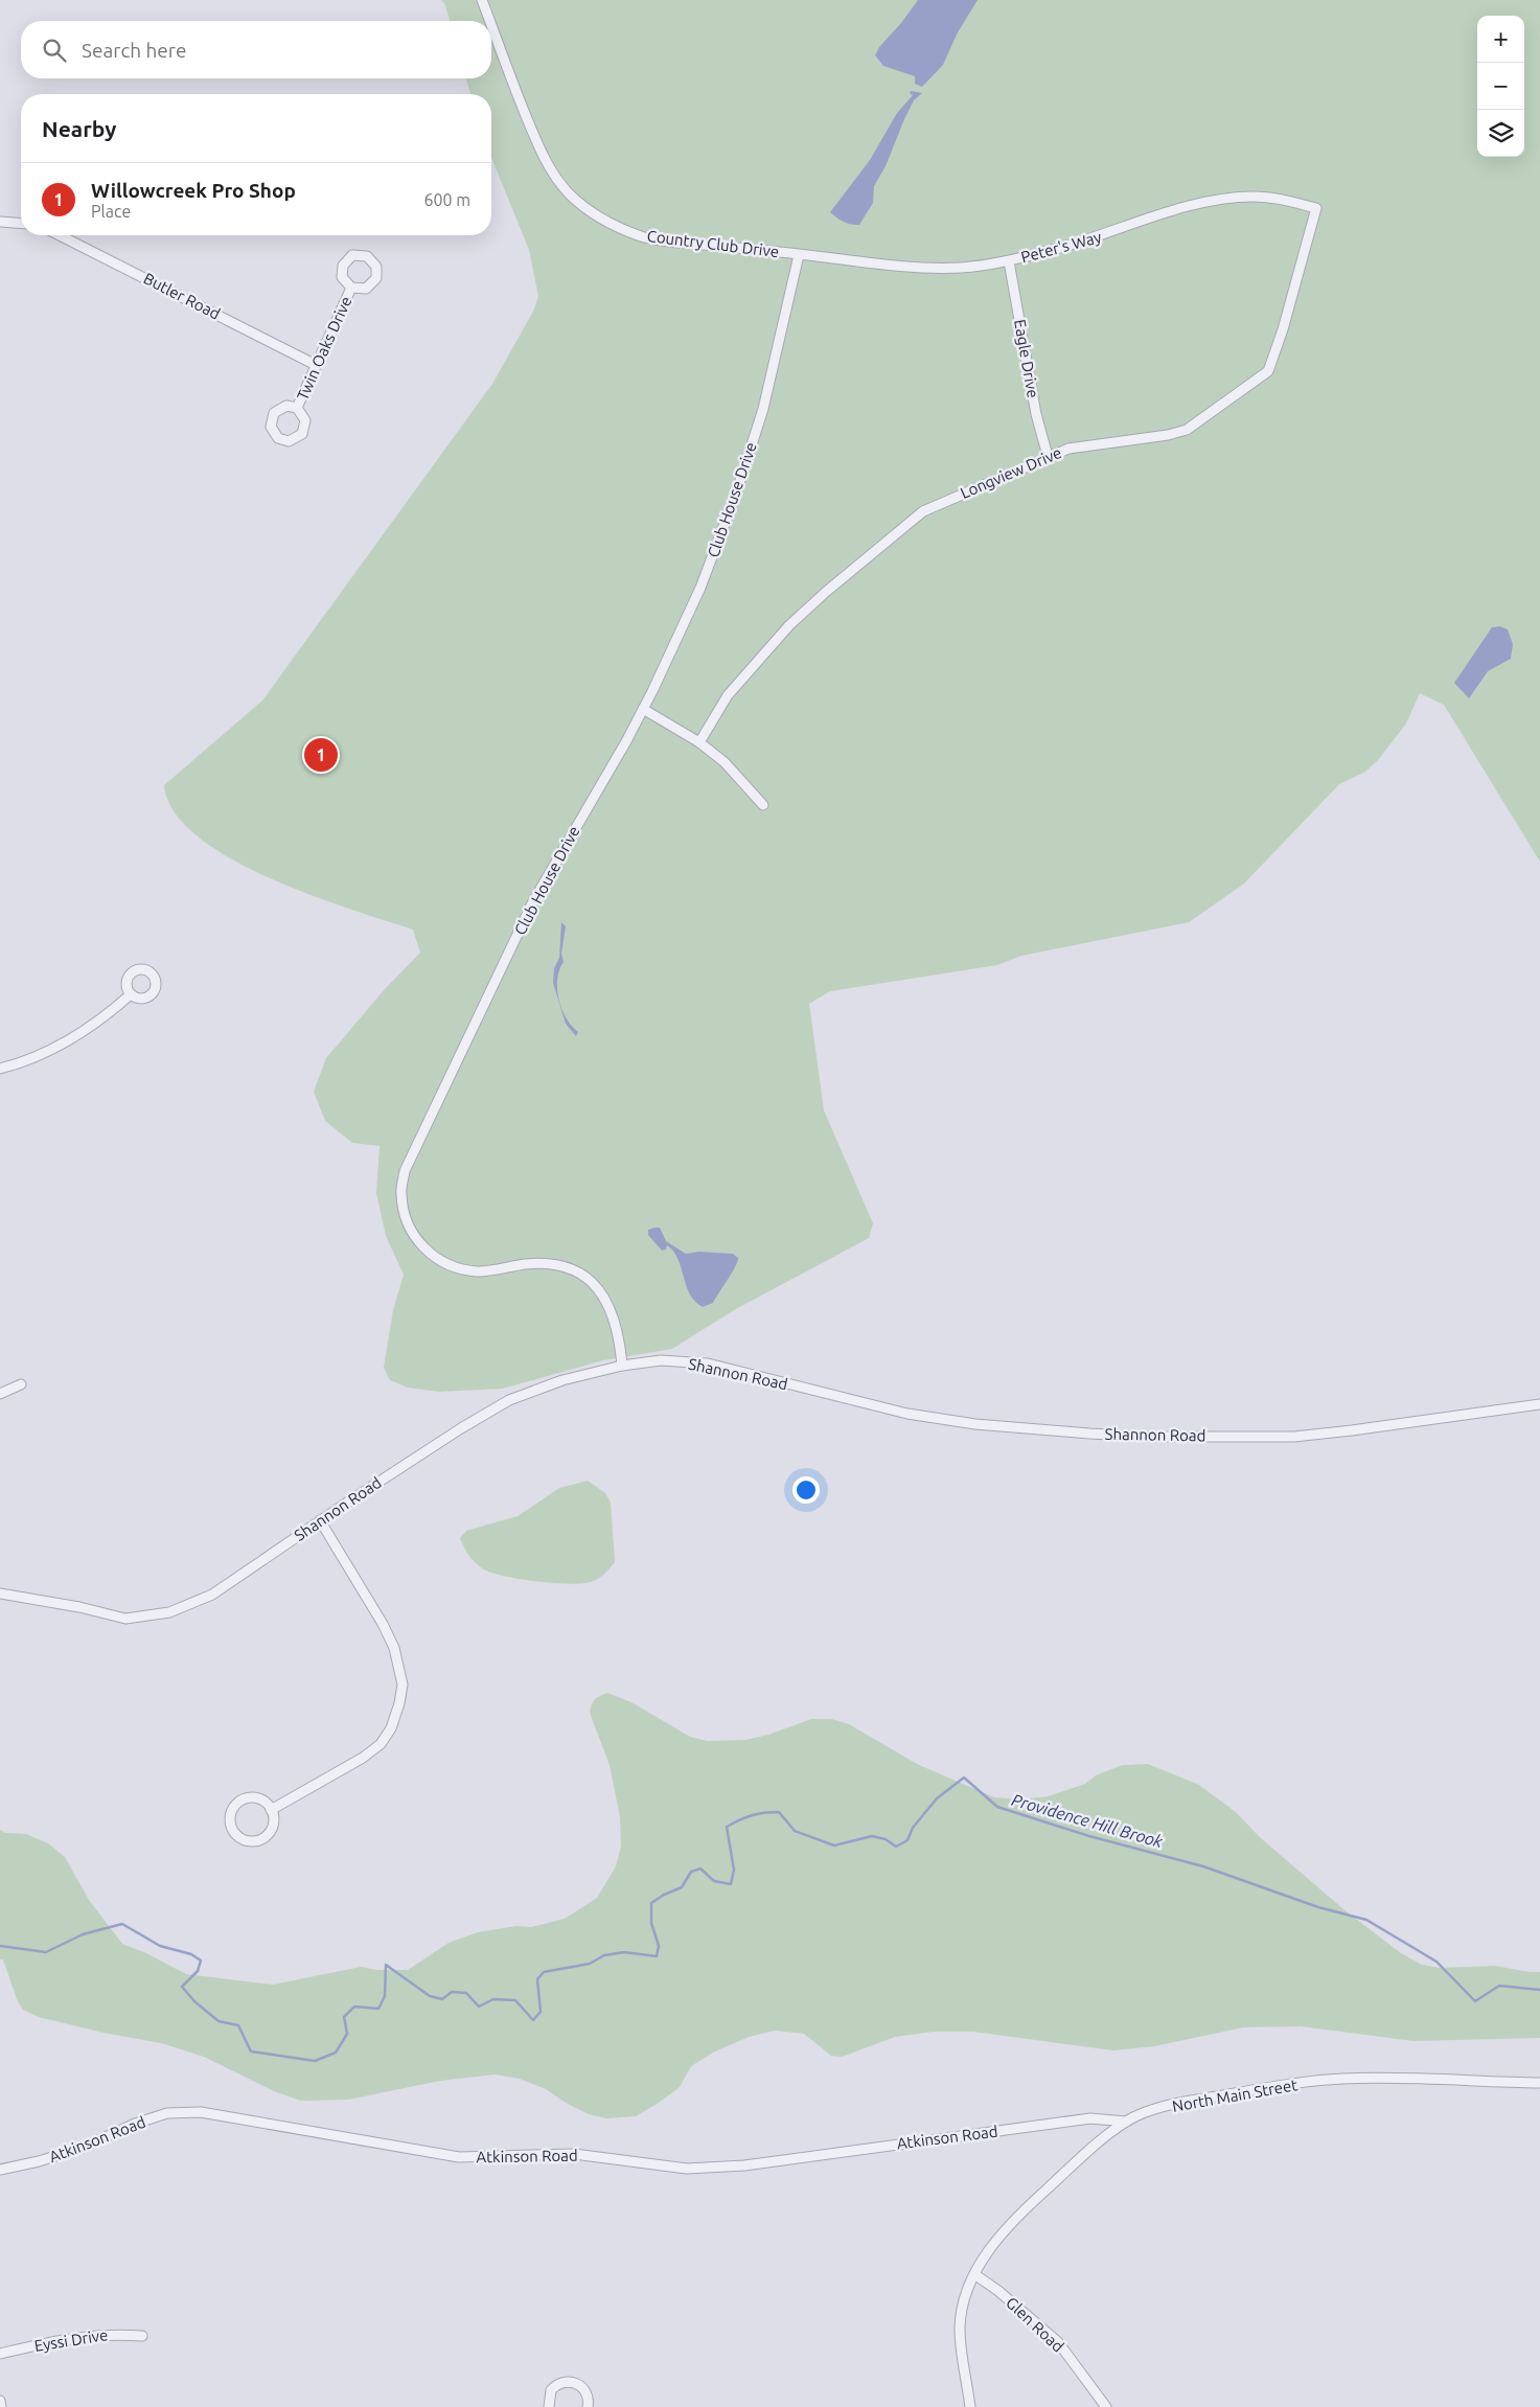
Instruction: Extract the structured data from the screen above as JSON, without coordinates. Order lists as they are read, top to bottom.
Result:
{
  "streets": {
    "street": [
      "Country Club Drive",
      "Peter's Way",
      "Butler Road",
      "Twin Oaks Drive",
      "Eagle Drive",
      "Longview Drive",
      "Club House Drive",
      "Shannon Road",
      "North Main Street",
      "Atkinson Road",
      "Glen Road",
      "Eyssi Drive"
    ]
  },
  "crossings": [
    ["Country Club Drive", "Peter's Way"],
    ["Country Club Drive", "Club House Drive"],
    ["Peter's Way", "Eagle Drive"],
    ["Peter's Way", "Longview Drive"],
    ["Peter's Way", "Club House Drive"],
    ["Butler Road", "Twin Oaks Drive"],
    ["Eagle Drive", "Longview Drive"],
    ["Club House Drive", "Shannon Road"],
    ["North Main Street", "Atkinson Road"],
    ["North Main Street", "Glen Road"]
  ],
  "water": ["Providence Hill Brook"],
  "page": {
    "map_buttons": ["+", "−"],
    "search": "Search here",
    "heading": "Nearby",
    "list": [
      {
        "mark": "1",
        "name": "Willowcreek Pro Shop",
        "note": "Place",
        "value": "600 m"
      }
    ],
    "pins": "1"
  }
}
